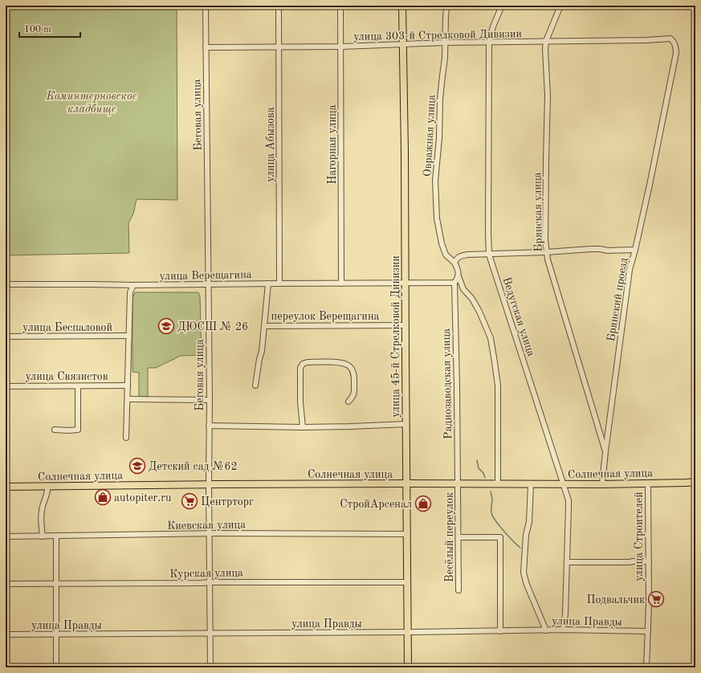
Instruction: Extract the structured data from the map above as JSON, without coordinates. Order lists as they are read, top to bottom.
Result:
{
  "streets": {
    "main road": ["улица 45-й Стрелковой Дивизии", "Солнечная улица"],
    "street": [
      "улица 303-й Стрелковой Дивизии",
      "Беговая улица",
      "Овражная улица",
      "улица Абызова",
      "Нагорная улица",
      "Брянская улица",
      "улица Верещагина",
      "Брянский проезд",
      "переулок Верещагина",
      "Ведугская улица",
      "улица Беспаловой",
      "улица Связистов",
      "Радиозаводская улица",
      "Киевская улица",
      "улица Строителей",
      "Весёлый переулок",
      "Курская улица",
      "улица Правды"
    ]
  },
  "crossings": [
    ["улица 303-й Стрелковой Дивизии", "Беговая улица"],
    ["улица 303-й Стрелковой Дивизии", "Овражная улица"],
    ["улица 303-й Стрелковой Дивизии", "улица Абызова"],
    ["улица 303-й Стрелковой Дивизии", "Нагорная улица"],
    ["улица 303-й Стрелковой Дивизии", "Брянская улица"],
    ["улица 303-й Стрелковой Дивизии", "Брянский проезд"],
    ["улица 303-й Стрелковой Дивизии", "Ведугская улица"],
    ["улица 303-й Стрелковой Дивизии", "улица 45-й Стрелковой Дивизии"],
    ["Беговая улица", "улица Верещагина"],
    ["Беговая улица", "Солнечная улица"],
    ["Беговая улица", "Киевская улица"],
    ["Беговая улица", "Курская улица"],
    ["Беговая улица", "улица Правды"],
    ["улица Абызова", "улица Верещагина"],
    ["Нагорная улица", "улица Верещагина"],
    ["Брянская улица", "Брянский проезд"],
    ["улица Верещагина", "улица 45-й Стрелковой Дивизии"],
    ["улица Верещагина", "Радиозаводская улица"],
    ["Брянский проезд", "Солнечная улица"],
    ["переулок Верещагина", "улица 45-й Стрелковой Дивизии"],
    ["Ведугская улица", "Солнечная улица"],
    ["Ведугская улица", "улица Правды"],
    ["улица 45-й Стрелковой Дивизии", "Солнечная улица"],
    ["улица 45-й Стрелковой Дивизии", "Киевская улица"],
    ["улица 45-й Стрелковой Дивизии", "Курская улица"],
    ["улица 45-й Стрелковой Дивизии", "улица Правды"],
    ["Радиозаводская улица", "Солнечная улица"],
    ["Радиозаводская улица", "Весёлый переулок"],
    ["Солнечная улица", "улица Строителей"],
    ["Солнечная улица", "Весёлый переулок"],
    ["улица Строителей", "улица Правды"]
  ],
  "parks": ["Коминтерновское кладбище"],
  "places": {
    "school or university": ["ДЮСШ № 26", "Детский сад №62"],
    "shop": ["autopiter.ru", "СтройАрсенал"],
    "supermarket": ["Центрторг", "Подвальчик"]
  },
  "scale_bar": "100 m"
}
